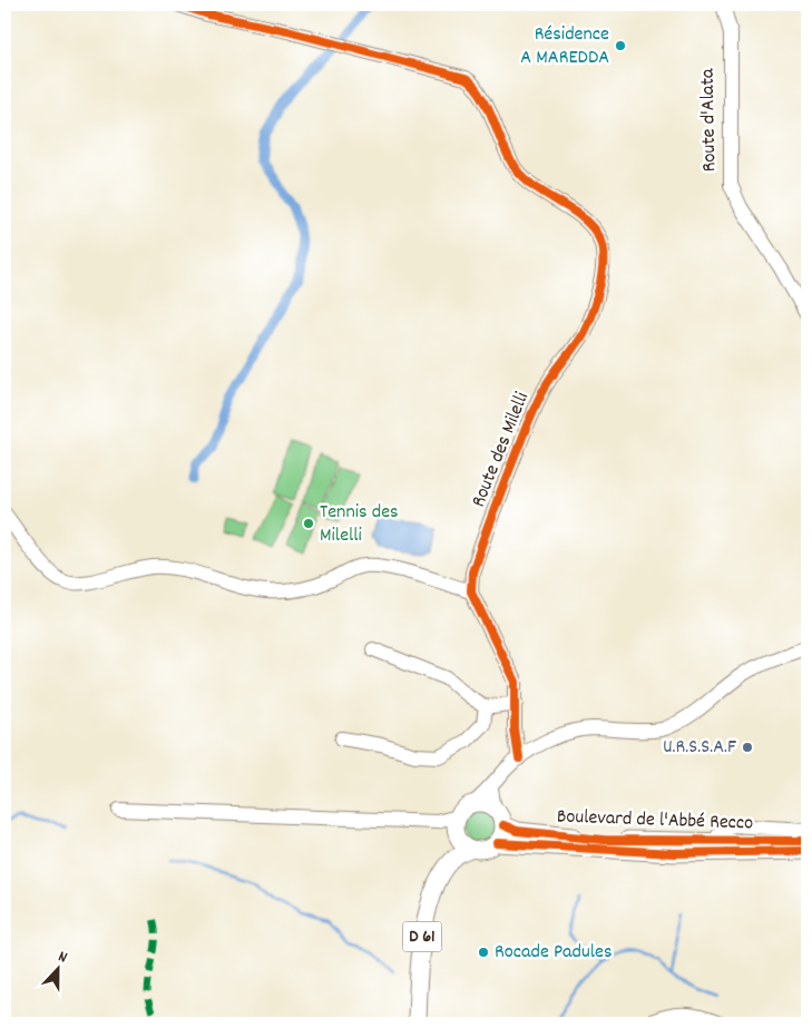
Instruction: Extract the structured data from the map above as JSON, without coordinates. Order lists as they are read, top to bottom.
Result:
{
  "streets": {
    "main road": ["Boulevard de l'Abbé Recco", "D 61"],
    "street": ["Route d'Alata", "Route des Milelli"]
  },
  "crossings": [
    ["Boulevard de l'Abbé Recco", "D 61"]
  ],
  "places": [
    "Résidence A MAREDDA",
    "Tennis des Milelli",
    "U.R.S.S.A.F",
    "Rocade Padules"
  ],
  "north": "top"
}
